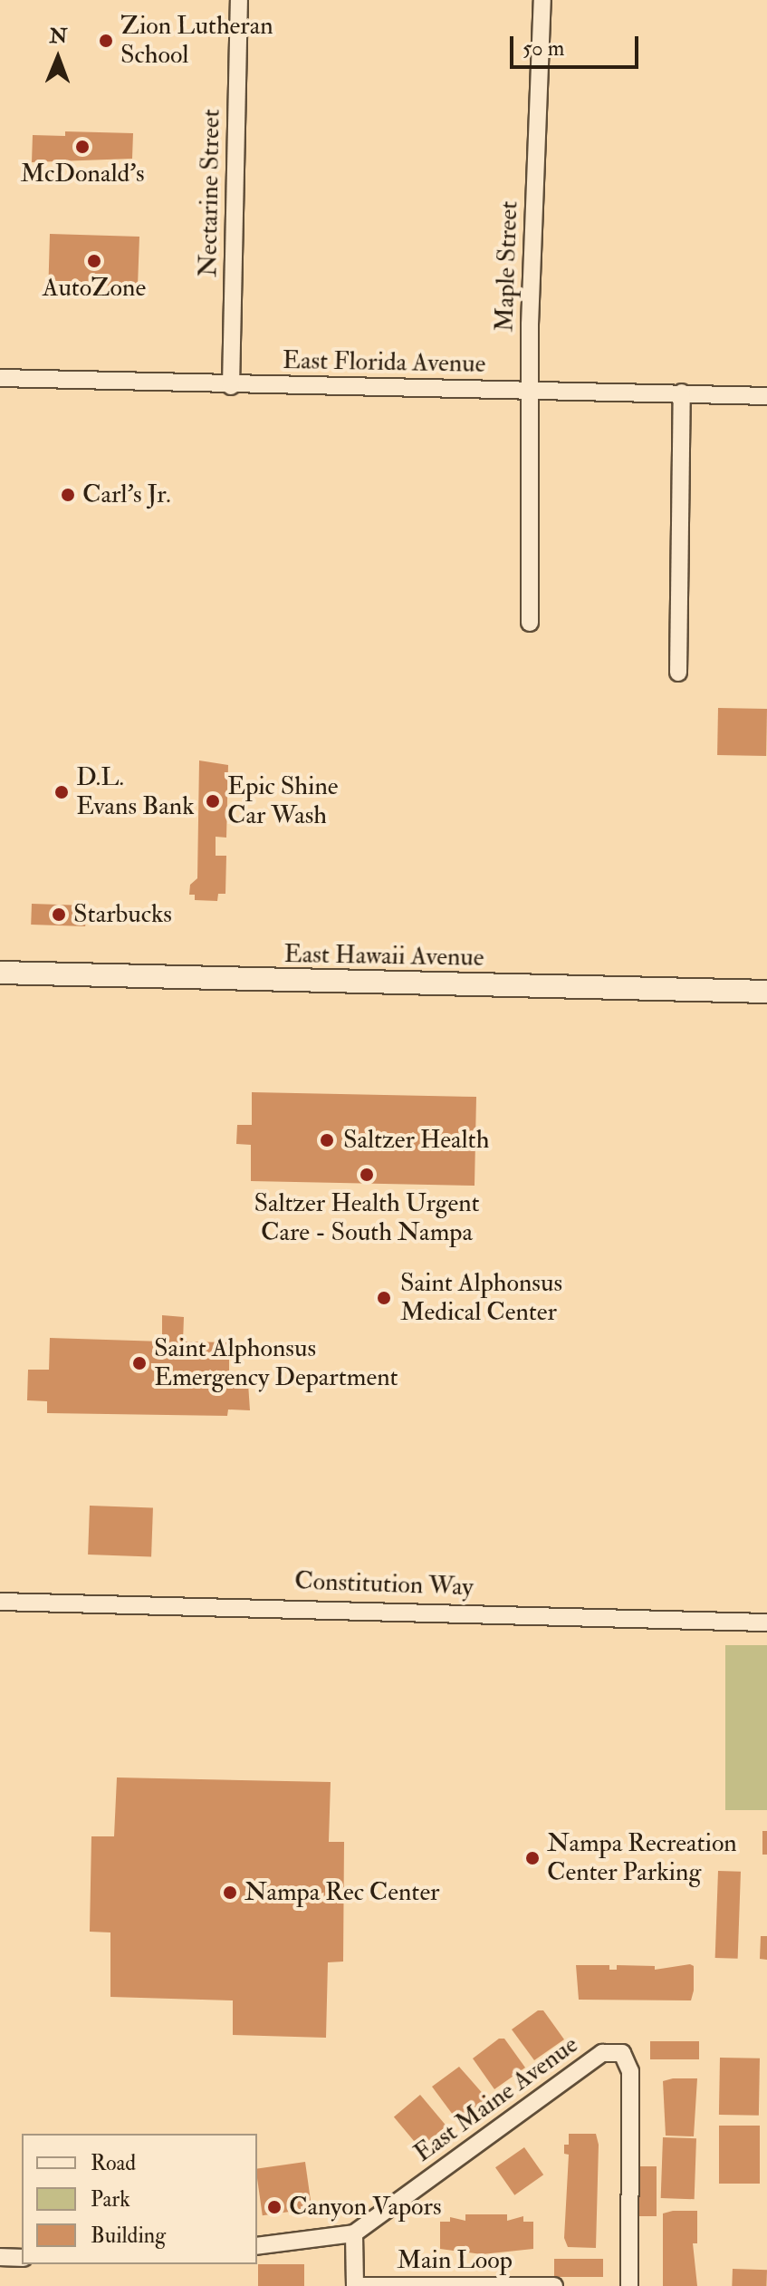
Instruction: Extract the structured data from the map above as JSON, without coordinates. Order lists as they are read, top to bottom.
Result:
{
  "streets": {
    "street": [
      "Nectarine Street",
      "Maple Street",
      "East Florida Avenue",
      "East Hawaii Avenue",
      "Constitution Way",
      "East Maine Avenue",
      "Main Loop"
    ]
  },
  "crossings": [
    ["Nectarine Street", "East Florida Avenue"],
    ["Maple Street", "East Florida Avenue"]
  ],
  "places": [
    "Zion Lutheran School",
    "McDonald's",
    "AutoZone",
    "Carl's Jr.",
    "D.L. Evans Bank",
    "Epic Shine Car Wash",
    "Starbucks",
    "Saltzer Health",
    "Saltzer Health Urgent Care - South Nampa",
    "Saint Alphonsus Medical Center",
    "Saint Alphonsus Emergency Department",
    "Nampa Recreation Center Parking",
    "Nampa Rec Center",
    "Canyon Vapors"
  ],
  "legend": ["Road", "Park", "Building"],
  "scale_bar": "50 m",
  "north": "top"
}
